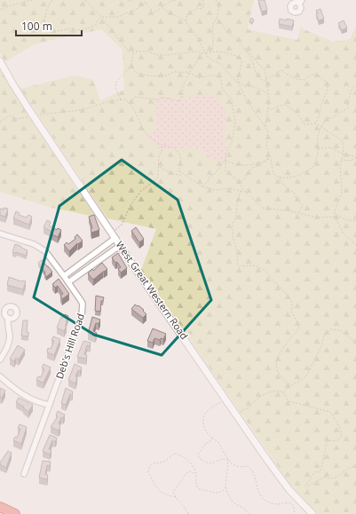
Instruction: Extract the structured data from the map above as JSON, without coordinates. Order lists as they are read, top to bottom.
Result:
{
  "streets": {
    "street": ["West Great Western Road", "Deb's Hill Road"]
  },
  "scale_bar": "100 m"
}
